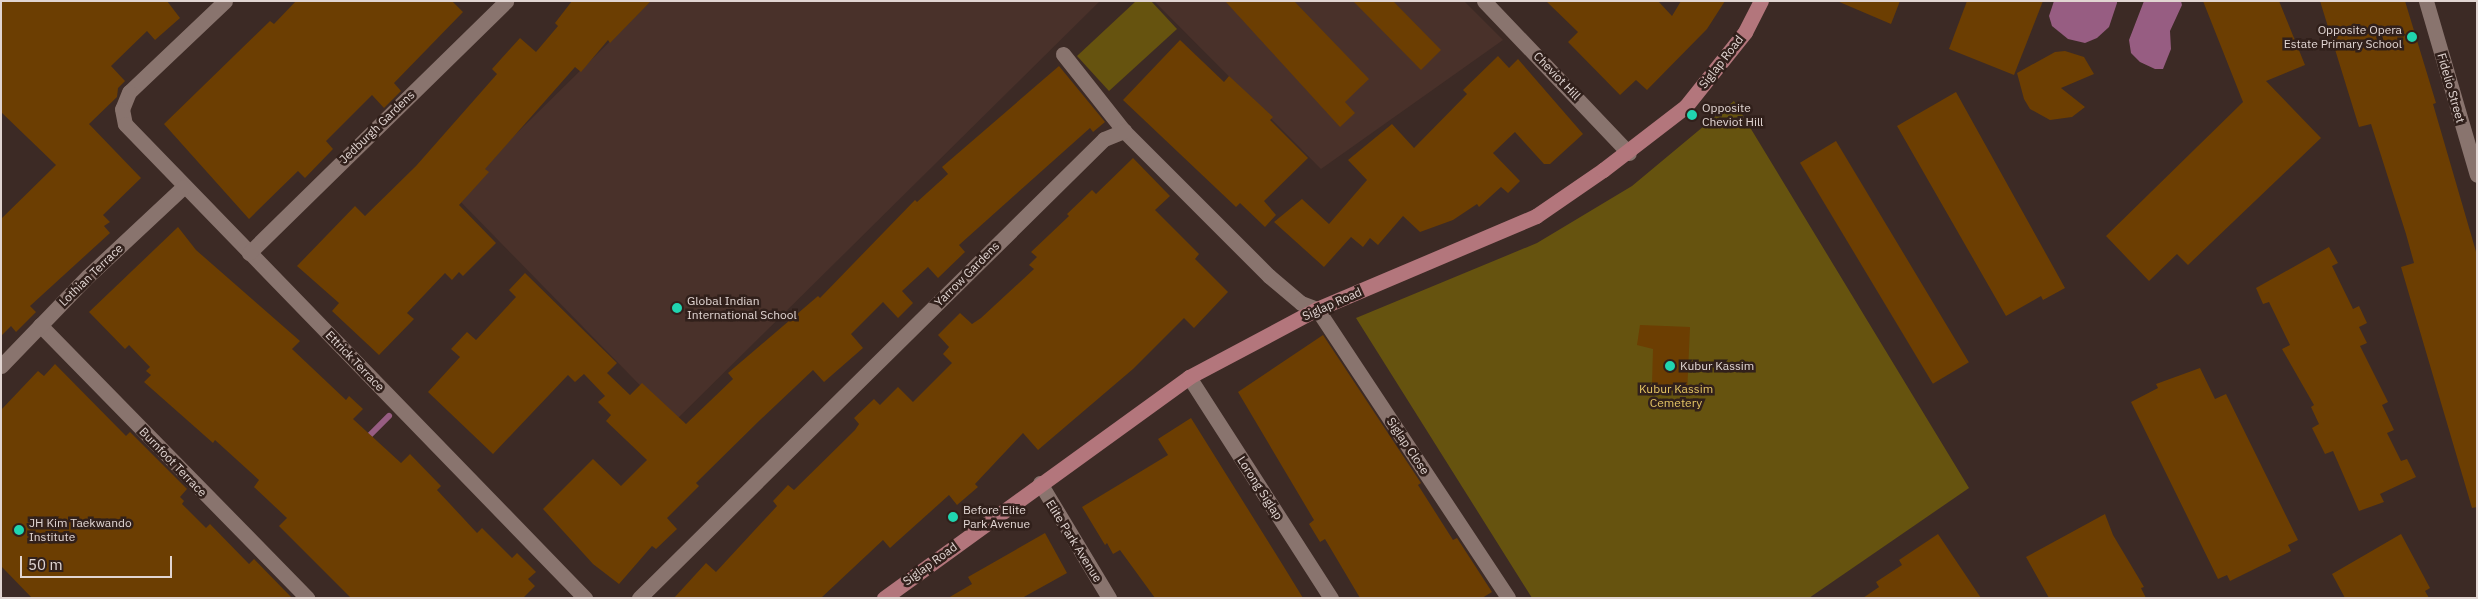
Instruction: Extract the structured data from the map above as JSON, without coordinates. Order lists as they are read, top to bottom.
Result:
{
  "streets": {
    "main road": ["Siglap Road"],
    "street": [
      "Cheviot Hill",
      "Fidelio Street",
      "Jedburgh Gardens",
      "Yarrow Gardens",
      "Lothian Terrace",
      "Ettrick Terrace",
      "Siglap Close",
      "Burnfoot Terrace",
      "Lorong Siglap",
      "Elite Park Avenue"
    ]
  },
  "crossings": [
    ["Siglap Road", "Cheviot Hill"],
    ["Siglap Road", "Siglap Close"],
    ["Siglap Road", "Lorong Siglap"],
    ["Siglap Road", "Elite Park Avenue"],
    ["Jedburgh Gardens", "Ettrick Terrace"],
    ["Yarrow Gardens", "Siglap Close"],
    ["Lothian Terrace", "Ettrick Terrace"],
    ["Lothian Terrace", "Burnfoot Terrace"]
  ],
  "parks": ["Kubur Kassim Cemetery"],
  "places": [
    "Opposite Opera Estate Primary School",
    "Opposite Cheviot Hill",
    "Global Indian International School",
    "Kubur Kassim",
    "Before Elite Park Avenue",
    "JH Kim Taekwando Institute"
  ],
  "scale_bar": "50 m"
}
